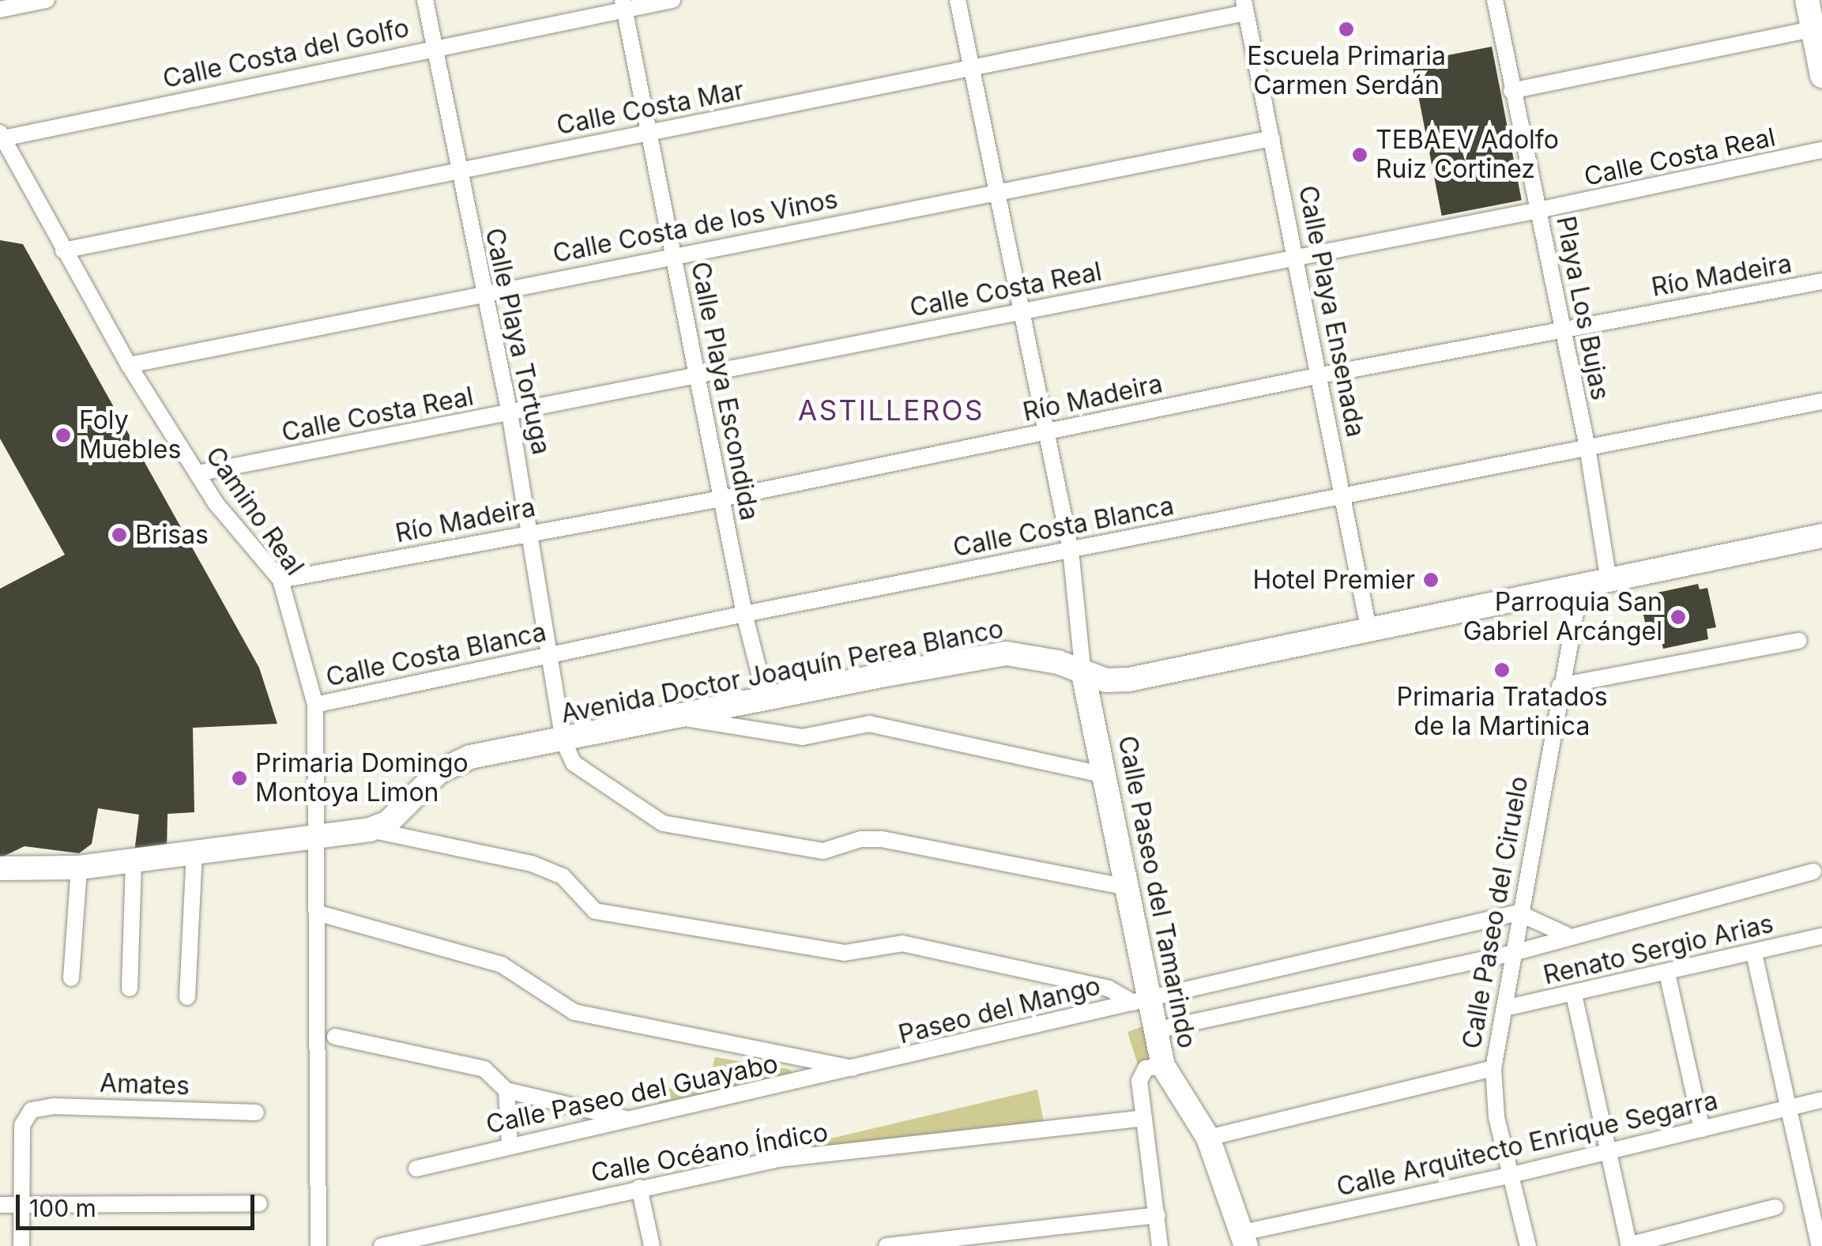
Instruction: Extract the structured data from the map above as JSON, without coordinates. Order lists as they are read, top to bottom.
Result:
{
  "streets": {
    "main road": ["Avenida Doctor Joaquín Perea Blanco", "Calle Paseo del Tamarindo"],
    "street": [
      "Calle Costa del Golfo",
      "Calle Costa Mar",
      "Calle Costa Real",
      "Calle Costa de los Vinos",
      "Río Madeira",
      "Playa Los Bujas",
      "Calle Playa Ensenada",
      "Calle Playa Tortuga",
      "Calle Playa Escondida",
      "Camino Real",
      "Calle Costa Blanca",
      "Calle Paseo del Ciruelo",
      "Renato Sergio Arias",
      "Paseo del Mango",
      "Amates",
      "Calle Paseo del Guayabo",
      "Calle Arquitecto Enrique Segarra",
      "Calle Océano Índico"
    ]
  },
  "crossings": [
    ["Calle Costa del Golfo", "Calle Playa Tortuga"],
    ["Calle Costa del Golfo", "Calle Playa Escondida"],
    ["Calle Costa del Golfo", "Camino Real"],
    ["Calle Costa Mar", "Calle Playa Ensenada"],
    ["Calle Costa Mar", "Calle Playa Tortuga"],
    ["Calle Costa Mar", "Calle Playa Escondida"],
    ["Calle Costa Mar", "Camino Real"],
    ["Calle Costa Real", "Playa Los Bujas"],
    ["Calle Costa Real", "Calle Playa Ensenada"],
    ["Calle Costa Real", "Calle Playa Tortuga"],
    ["Calle Costa Real", "Calle Playa Escondida"],
    ["Calle Costa Real", "Camino Real"],
    ["Calle Costa de los Vinos", "Calle Playa Ensenada"],
    ["Calle Costa de los Vinos", "Calle Playa Tortuga"],
    ["Calle Costa de los Vinos", "Calle Playa Escondida"],
    ["Calle Costa de los Vinos", "Camino Real"],
    ["Río Madeira", "Playa Los Bujas"],
    ["Río Madeira", "Calle Playa Ensenada"],
    ["Río Madeira", "Calle Playa Tortuga"],
    ["Río Madeira", "Calle Playa Escondida"],
    ["Río Madeira", "Camino Real"],
    ["Playa Los Bujas", "Calle Costa Blanca"],
    ["Playa Los Bujas", "Avenida Doctor Joaquín Perea Blanco"],
    ["Calle Playa Ensenada", "Calle Costa Blanca"],
    ["Calle Playa Ensenada", "Avenida Doctor Joaquín Perea Blanco"],
    ["Calle Playa Tortuga", "Calle Costa Blanca"],
    ["Calle Playa Tortuga", "Avenida Doctor Joaquín Perea Blanco"],
    ["Calle Playa Escondida", "Calle Costa Blanca"],
    ["Calle Playa Escondida", "Avenida Doctor Joaquín Perea Blanco"],
    ["Camino Real", "Calle Costa Blanca"],
    ["Camino Real", "Avenida Doctor Joaquín Perea Blanco"],
    ["Avenida Doctor Joaquín Perea Blanco", "Calle Paseo del Tamarindo"],
    ["Avenida Doctor Joaquín Perea Blanco", "Calle Paseo del Ciruelo"],
    ["Calle Paseo del Tamarindo", "Paseo del Mango"],
    ["Calle Paseo del Tamarindo", "Calle Arquitecto Enrique Segarra"],
    ["Calle Paseo del Ciruelo", "Renato Sergio Arias"],
    ["Calle Paseo del Ciruelo", "Paseo del Mango"],
    ["Calle Paseo del Ciruelo", "Calle Arquitecto Enrique Segarra"],
    ["Paseo del Mango", "Calle Paseo del Guayabo"]
  ],
  "districts": ["ASTILLEROS"],
  "places": [
    "Escuela Primaria Carmen Serdán",
    "TEBAEV Adolfo Ruiz Cortinez",
    "Foly Muebles",
    "Brisas",
    "Hotel Premier",
    "Parroquia San Gabriel Arcángel",
    "Primaria Tratados de la Martinica",
    "Primaria Domingo Montoya Limon"
  ],
  "scale_bar": "100 m"
}
